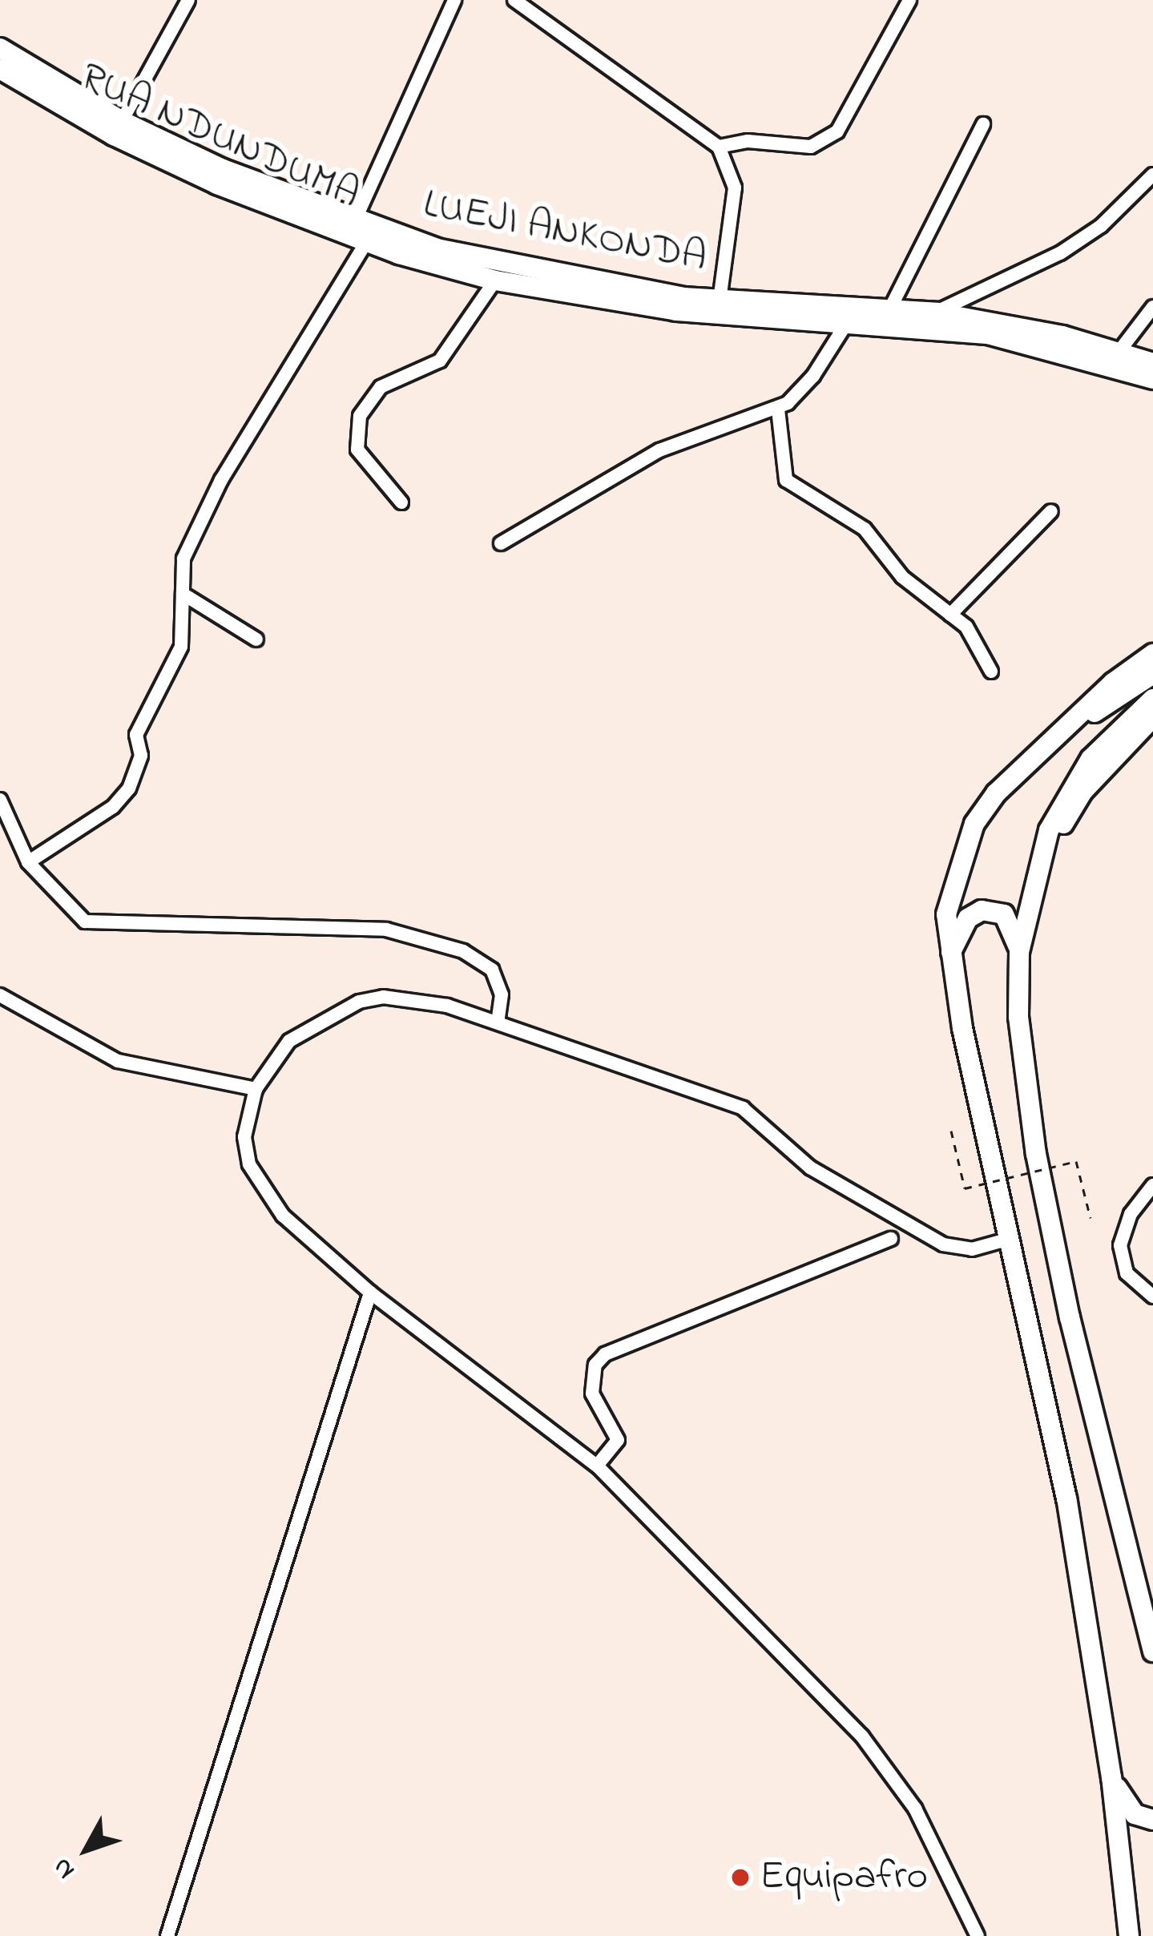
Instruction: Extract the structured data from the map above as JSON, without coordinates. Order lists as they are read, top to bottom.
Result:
{
  "streets": {
    "main road": ["RUA NDUNDUMA", "LUEJI ANKONDA"]
  },
  "places": ["Equipafro"],
  "north": "bottom left"
}
